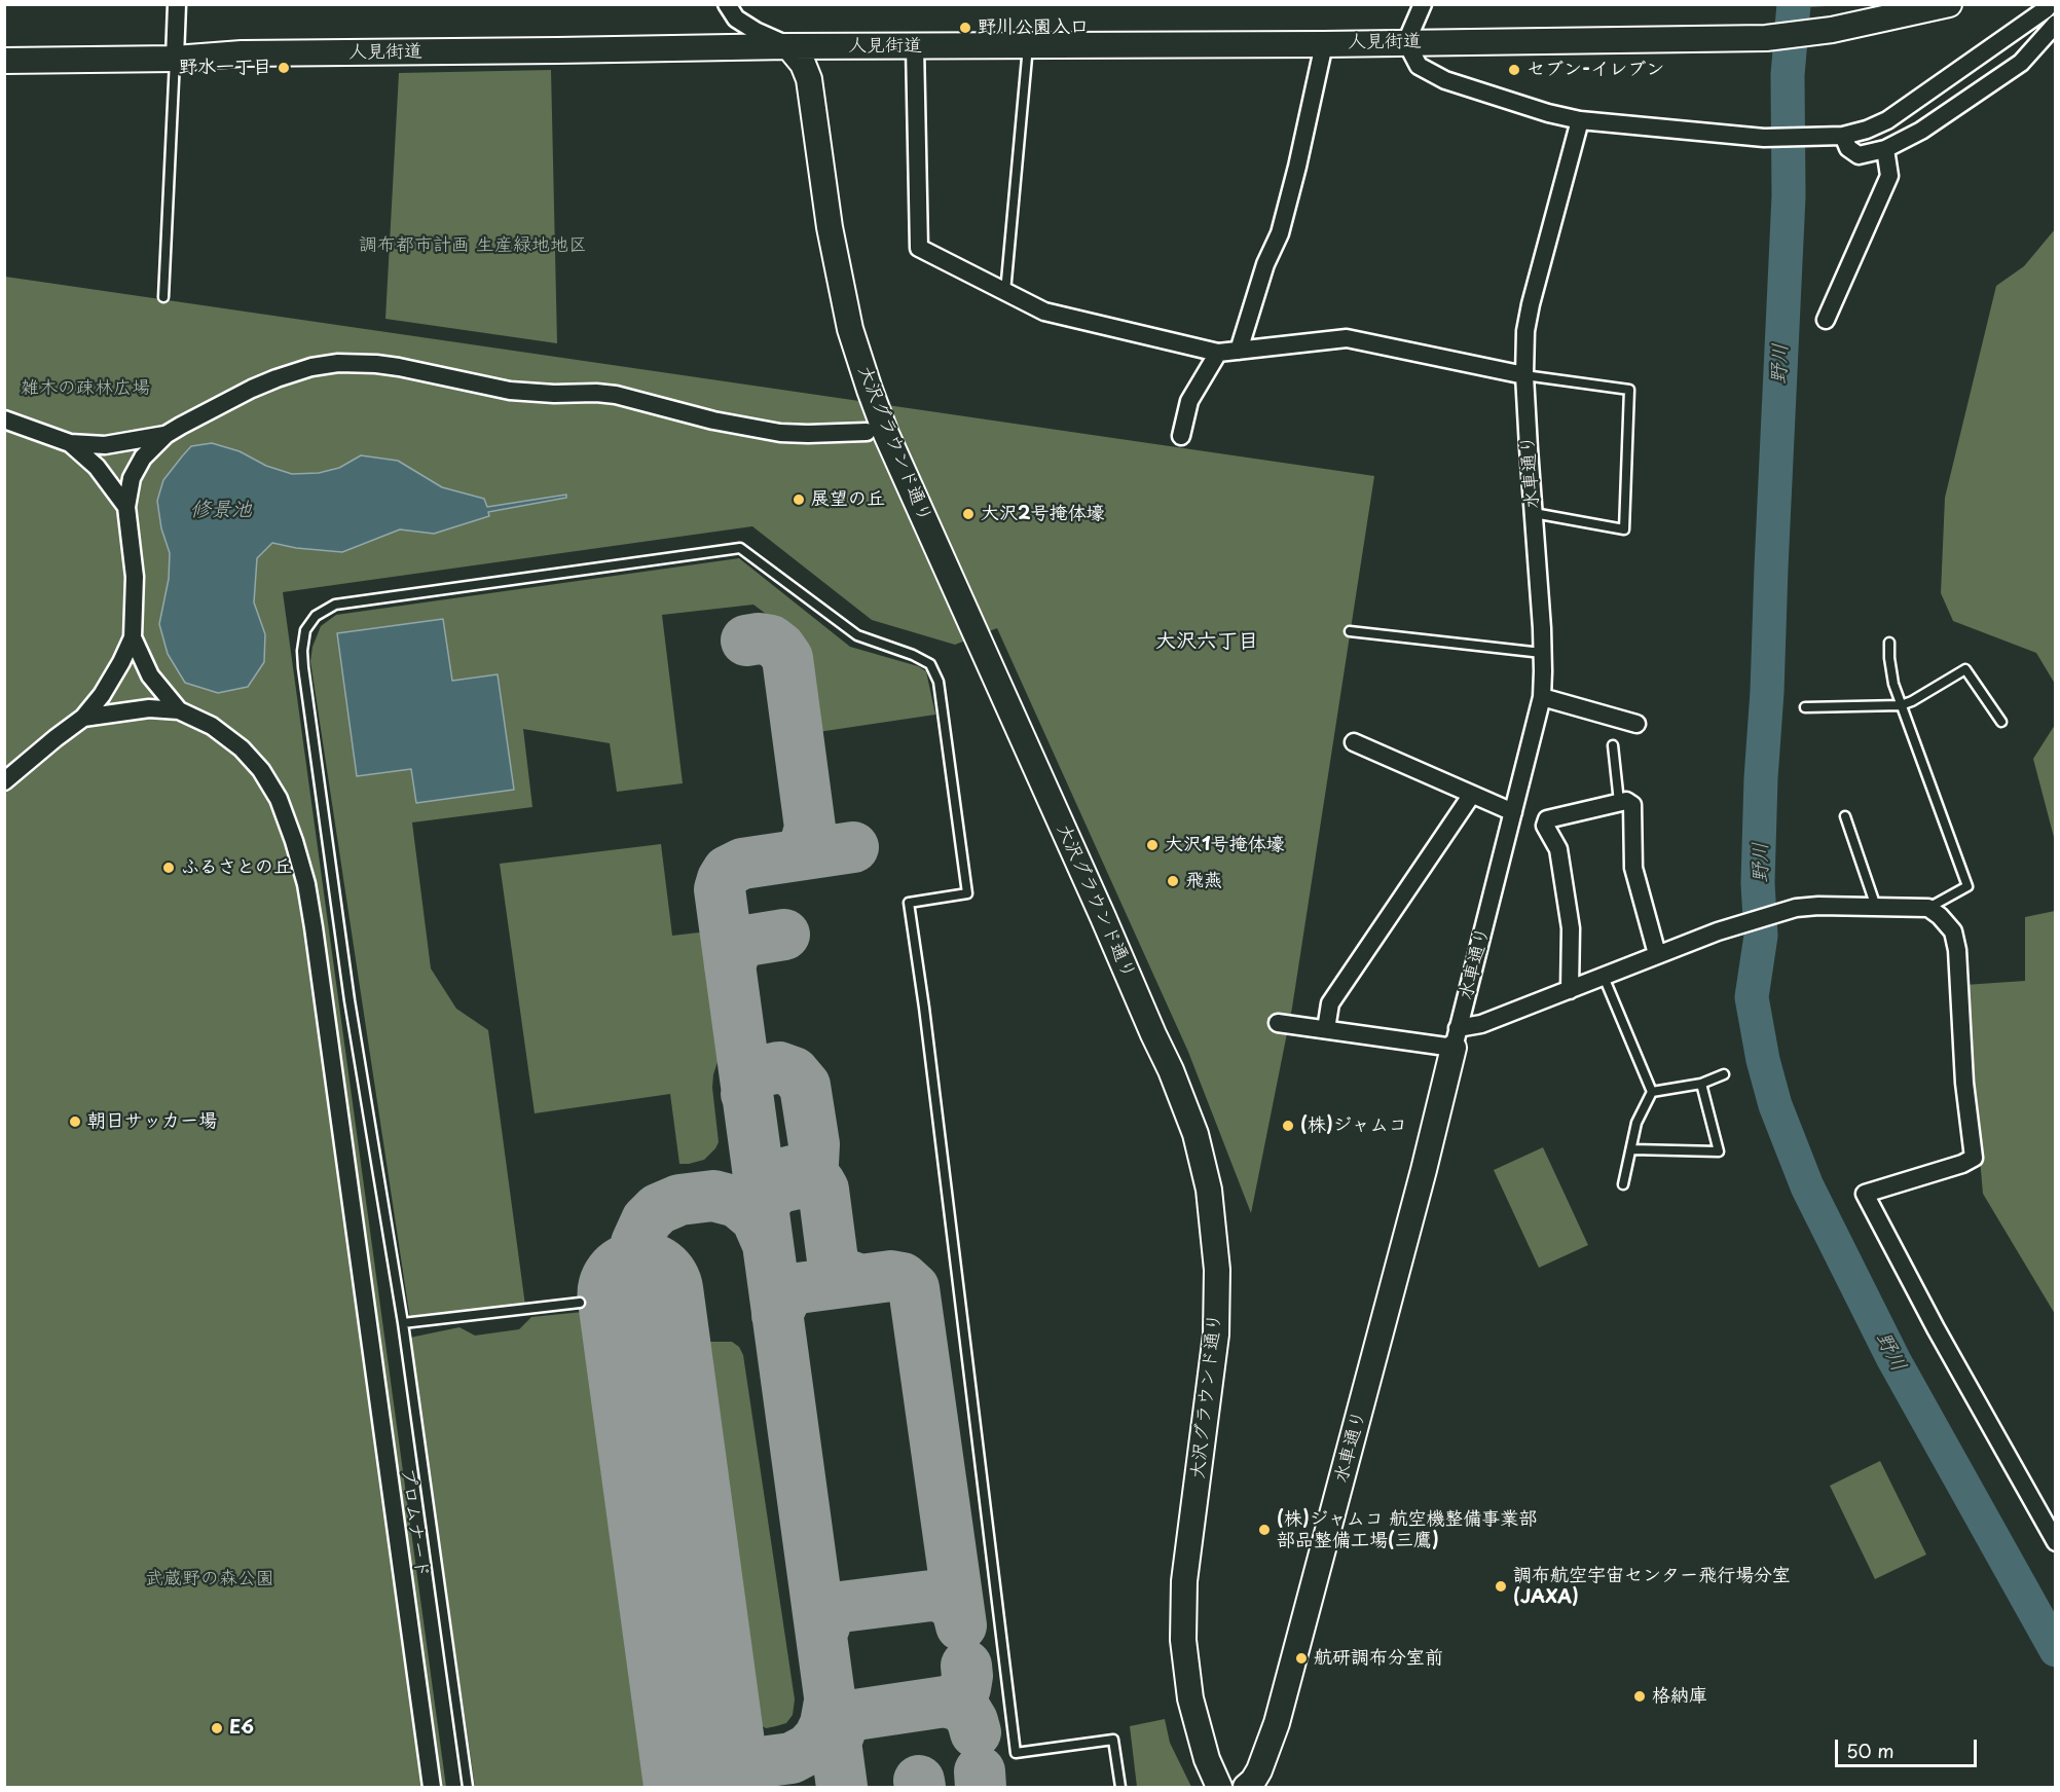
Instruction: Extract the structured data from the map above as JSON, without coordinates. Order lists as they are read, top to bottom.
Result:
{
  "streets": {
    "street": [
      "人見街道",
      "大沢グラウンド通り",
      "水車通り",
      "プロムナード"
    ]
  },
  "crossings": [
    ["人見街道", "大沢グラウンド通り"]
  ],
  "districts": ["大沢六丁目"],
  "water": ["野川", "修景池"],
  "parks": ["調布都市計画 生産緑地地区", "雑木の疎林広場", "武蔵野の森公園"],
  "places": [
    "野川公園入口",
    "野水一丁目",
    "セブン-イレブン",
    "展望の丘",
    "大沢2号掩体壕",
    "大沢1号掩体壕",
    "ふるさとの丘",
    "飛燕",
    "朝日サッカー場",
    "(株)ジャムコ",
    "(株)ジャムコ 航空機整備事業部 部品整備工場(三鷹)",
    "調布航空宇宙センター飛行場分室 (JAXA)",
    "航研調布分室前",
    "格納庫",
    "E6"
  ],
  "scale_bar": "50 m"
}
